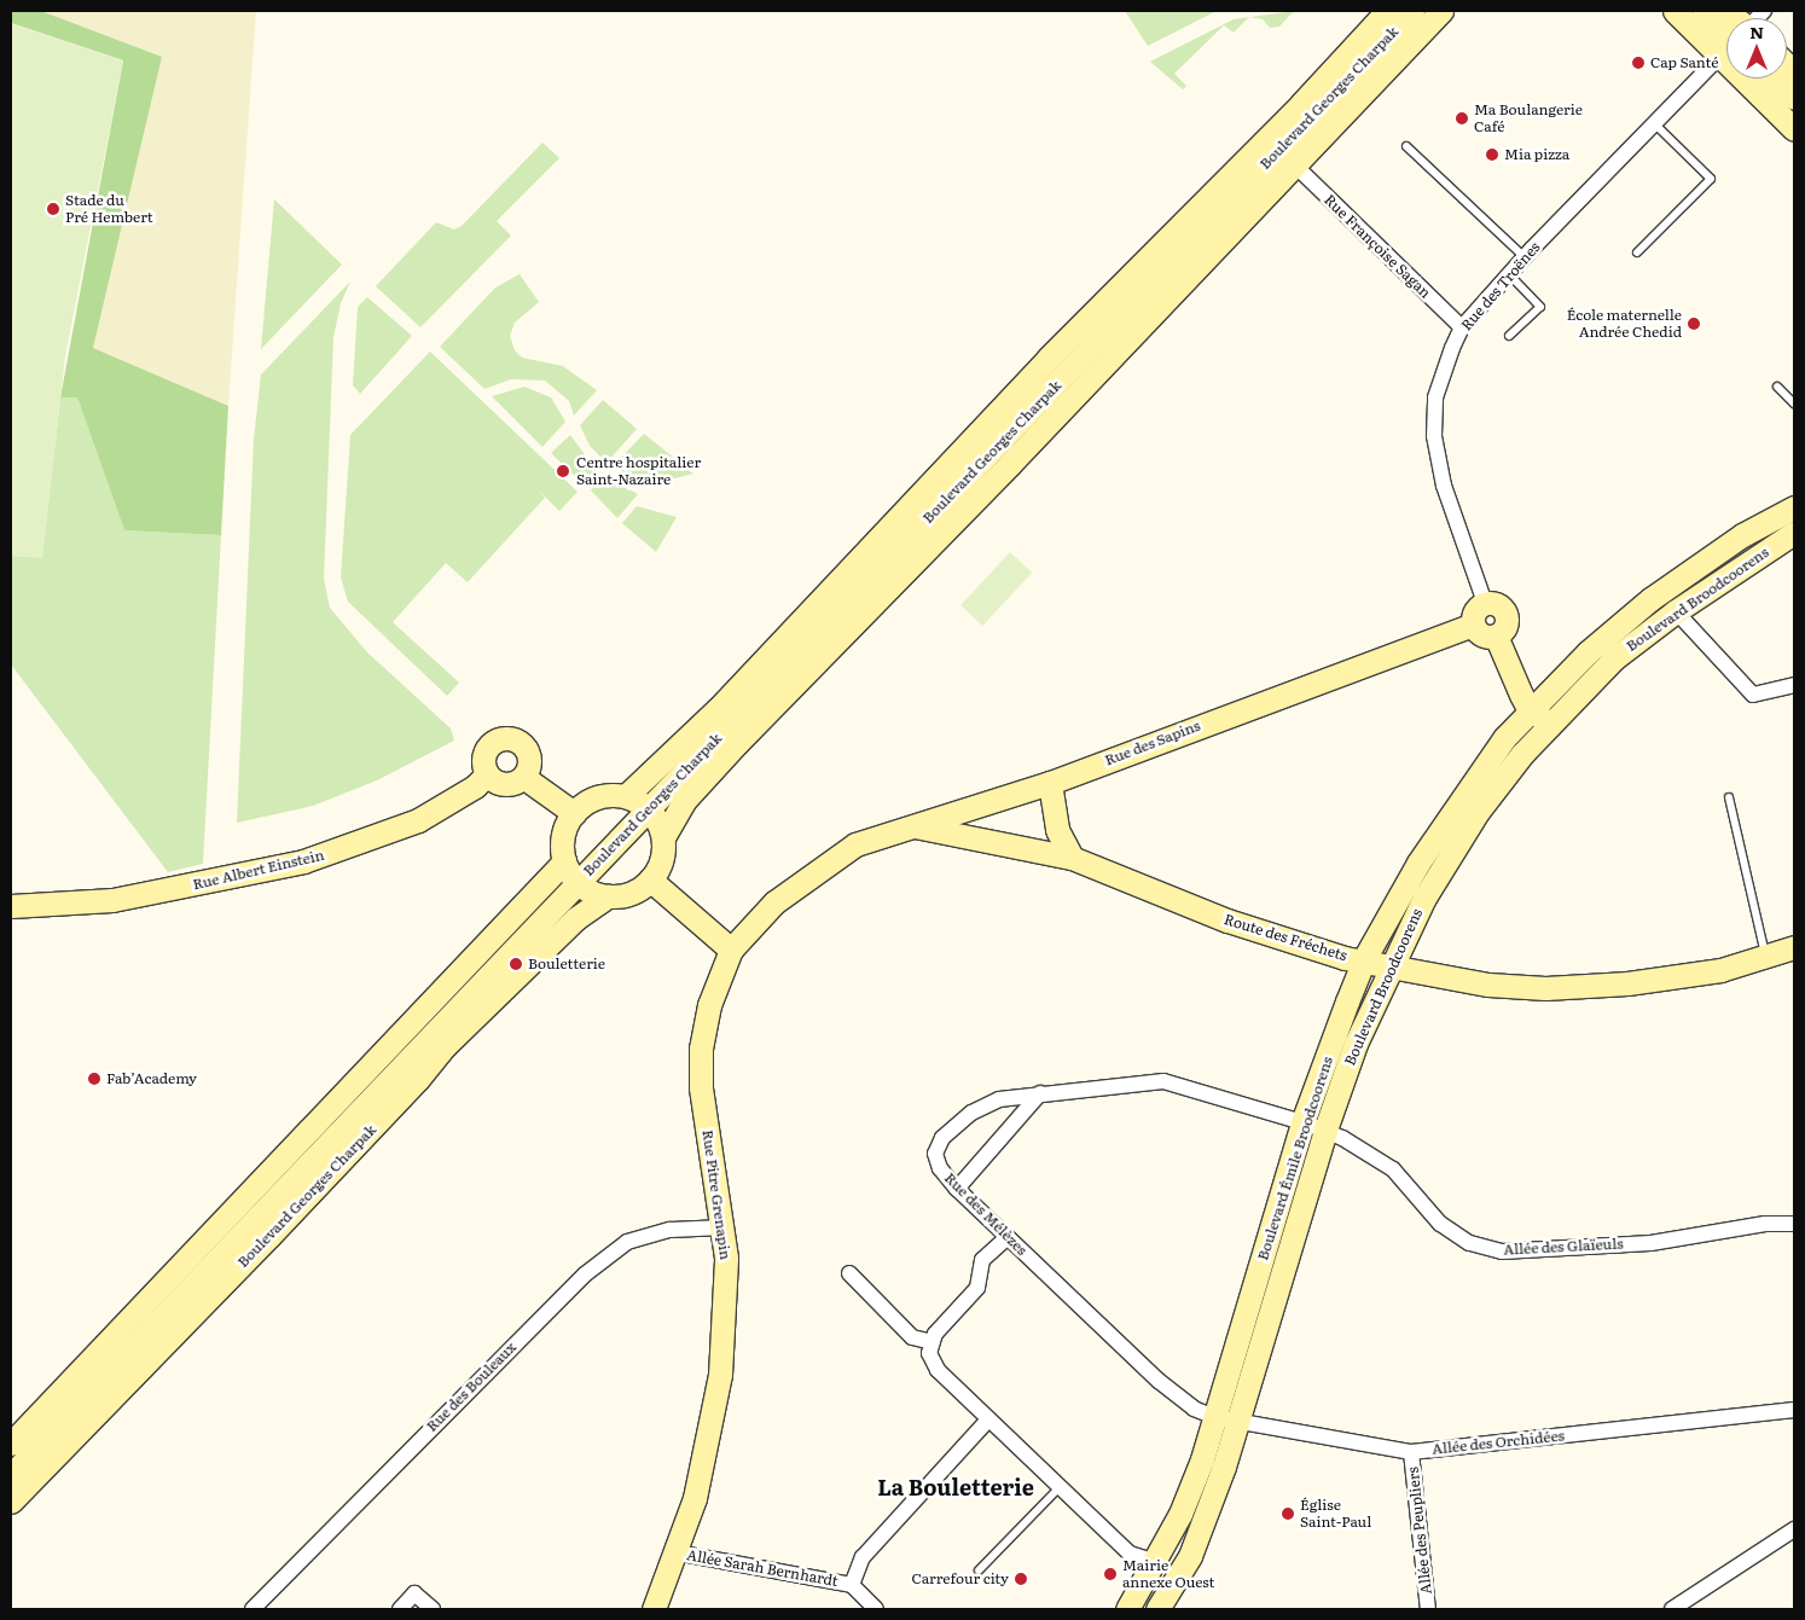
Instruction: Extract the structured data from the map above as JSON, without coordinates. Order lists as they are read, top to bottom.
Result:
{
  "streets": {
    "street": [
      "Boulevard Georges Charpak",
      "Rue Françoise Sagan",
      "Rue des Troënes",
      "Boulevard Broodcoorens",
      "Rue des Sapins",
      "Rue Albert Einstein",
      "Route des Fréchets",
      "Boulevard Émile Broodcoorens",
      "Rue Pitre Grenapin",
      "Rue des Mélèzes",
      "Allée des Glaïeuls",
      "Rue des Bouleaux",
      "Allée des Orchidées",
      "Allée des Peupliers",
      "Allée Sarah Bernhardt"
    ]
  },
  "crossings": [
    ["Boulevard Georges Charpak", "Rue Françoise Sagan"],
    ["Rue Françoise Sagan", "Rue des Troënes"],
    ["Rue des Troënes", "Rue des Sapins"],
    ["Boulevard Broodcoorens", "Route des Fréchets"],
    ["Boulevard Broodcoorens", "Boulevard Émile Broodcoorens"],
    ["Boulevard Broodcoorens", "Allée des Glaïeuls"],
    ["Rue des Sapins", "Route des Fréchets"],
    ["Rue des Sapins", "Rue Pitre Grenapin"],
    ["Route des Fréchets", "Boulevard Émile Broodcoorens"],
    ["Boulevard Émile Broodcoorens", "Rue des Mélèzes"],
    ["Boulevard Émile Broodcoorens", "Allée des Glaïeuls"],
    ["Boulevard Émile Broodcoorens", "Allée des Orchidées"],
    ["Rue Pitre Grenapin", "Rue des Bouleaux"],
    ["Rue Pitre Grenapin", "Allée Sarah Bernhardt"],
    ["Rue des Mélèzes", "Allée des Glaïeuls"],
    ["Rue des Mélèzes", "Allée des Orchidées"],
    ["Allée des Orchidées", "Allée des Peupliers"]
  ],
  "districts": ["La Bouletterie"],
  "places": [
    "Cap Santé",
    "Ma Boulangerie Café",
    "Mia pizza",
    "Stade du Pré Hembert",
    "École maternelle Andrée Chedid",
    "Centre hospitalier Saint-Nazaire",
    "Bouletterie",
    "Fab’Academy",
    "Église Saint-Paul",
    "Mairie annexe Ouest",
    "Carrefour city"
  ],
  "north": "top"
}
